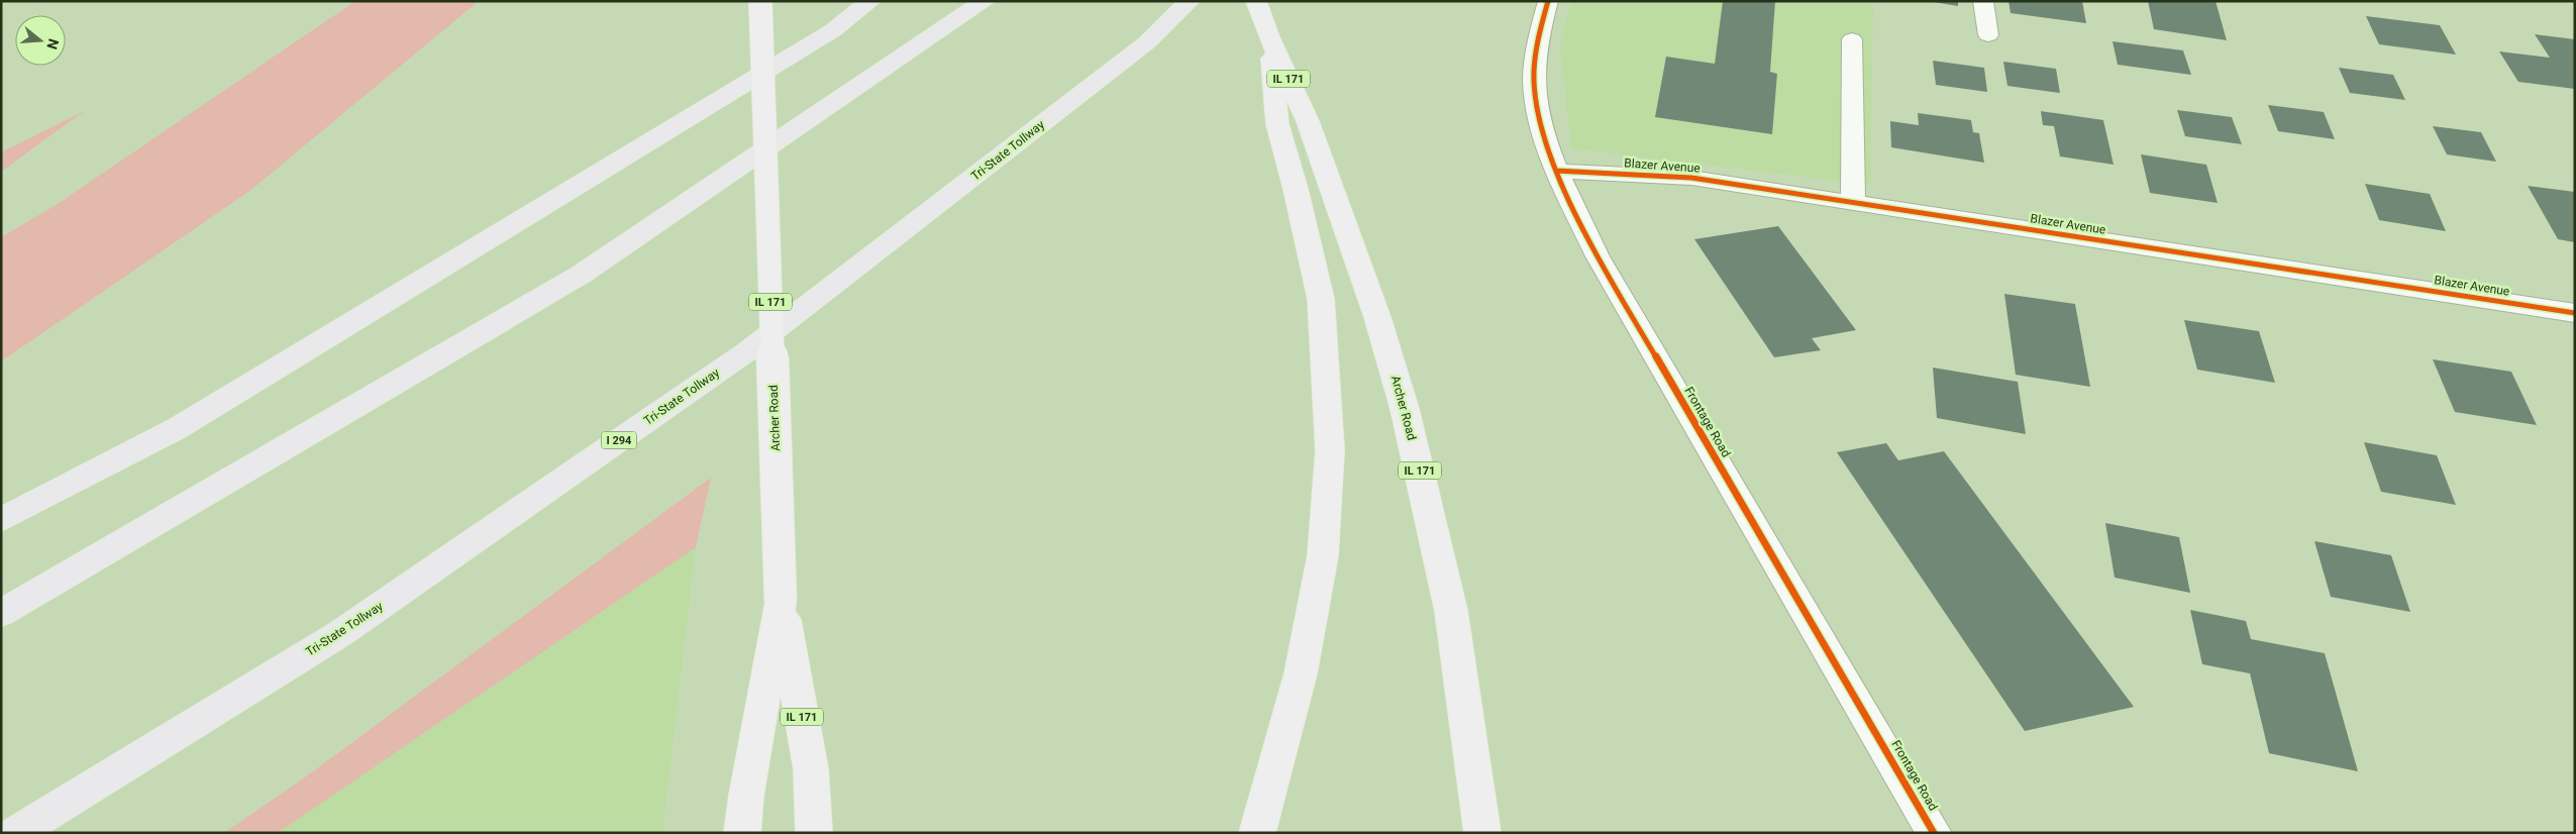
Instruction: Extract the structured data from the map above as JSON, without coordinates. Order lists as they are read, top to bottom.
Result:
{
  "streets": {
    "highway": ["Tri-State Tollway", "I 294"],
    "main road": ["IL 171", "Archer Road"],
    "street": ["Blazer Avenue", "Frontage Road"]
  },
  "crossings": [
    ["Blazer Avenue", "Frontage Road"]
  ],
  "north": "right"
}
